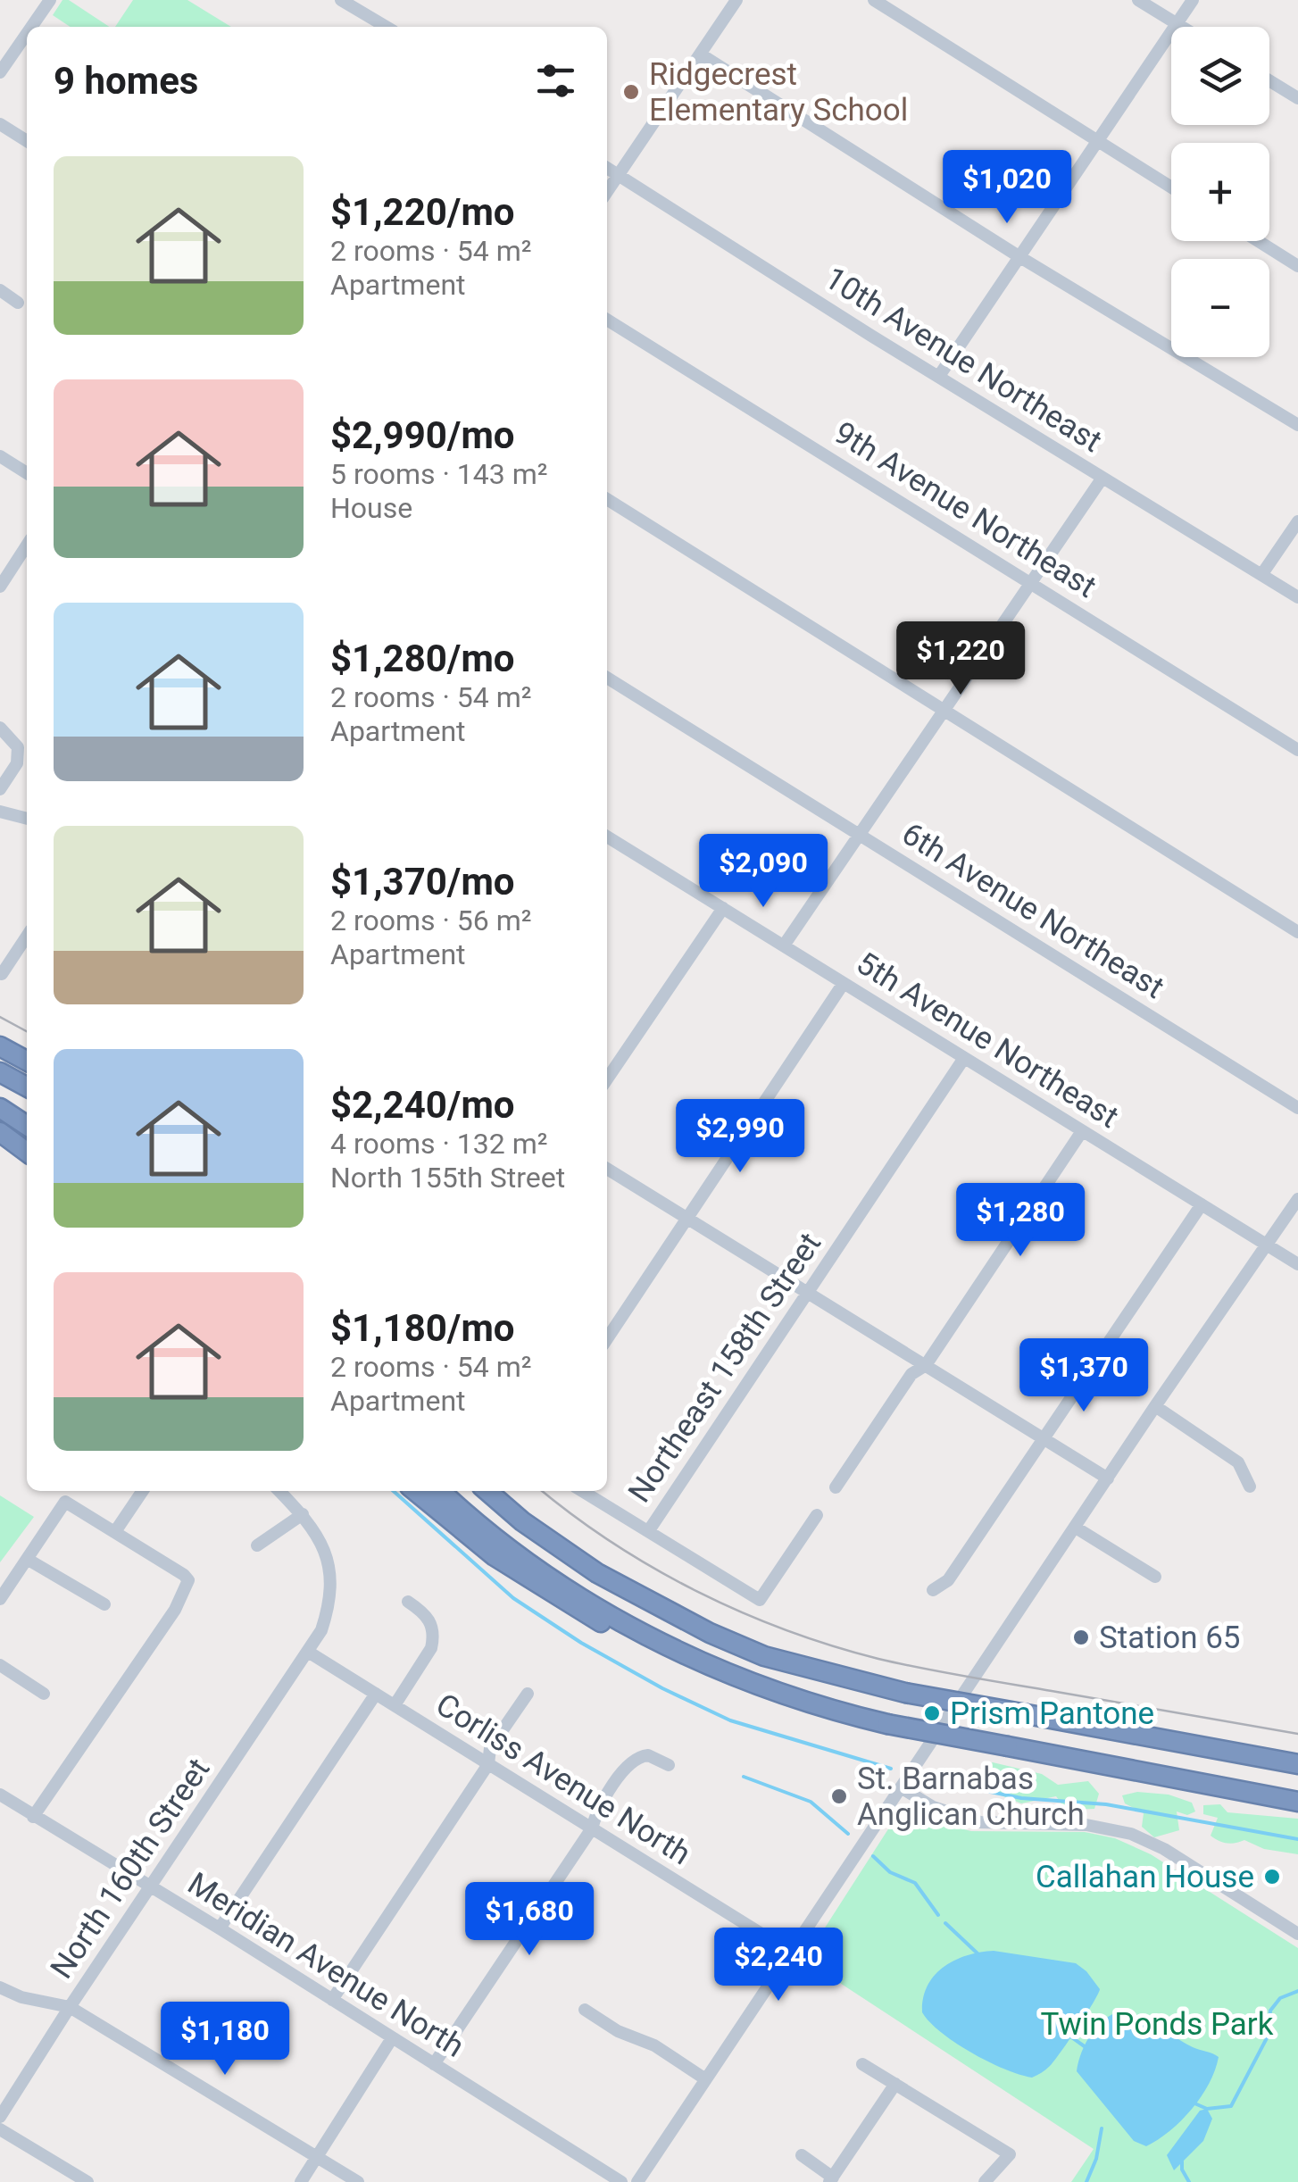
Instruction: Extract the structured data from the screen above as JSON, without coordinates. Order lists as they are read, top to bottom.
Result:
{
  "streets": {
    "street": [
      "10th Avenue Northeast",
      "9th Avenue Northeast",
      "6th Avenue Northeast",
      "5th Avenue Northeast",
      "Northeast 158th Street",
      "Corliss Avenue North",
      "North 160th Street",
      "Meridian Avenue North"
    ]
  },
  "crossings": [
    ["5th Avenue Northeast", "Northeast 158th Street"],
    ["Corliss Avenue North", "North 160th Street"],
    ["North 160th Street", "Meridian Avenue North"]
  ],
  "parks": ["Twin Ponds Park"],
  "places": [
    "Ridgecrest Elementary School",
    "Station 65",
    "Prism Pantone",
    "St. Barnabas Anglican Church",
    "Callahan House"
  ],
  "page": {
    "map_buttons": ["+", "−"],
    "heading": "9 homes",
    "list": [
      {
        "name": "$1,220/mo",
        "note": "2 rooms · 54 m² · Apartment"
      },
      {
        "name": "$2,990/mo",
        "note": "5 rooms · 143 m² · House"
      },
      {
        "name": "$1,280/mo",
        "note": "2 rooms · 54 m² · Apartment"
      },
      {
        "name": "$1,370/mo",
        "note": "2 rooms · 56 m² · Apartment"
      },
      {
        "name": "$2,240/mo",
        "note": "4 rooms · 132 m² · North 155th Street"
      },
      {
        "name": "$1,180/mo",
        "note": "2 rooms · 54 m² · Apartment"
      }
    ],
    "price": [
      "$1,020",
      "$1,220",
      "$2,090",
      "$2,990",
      "$1,280",
      "$1,370",
      "$1,680",
      "$2,240",
      "$1,180"
    ]
  }
}
